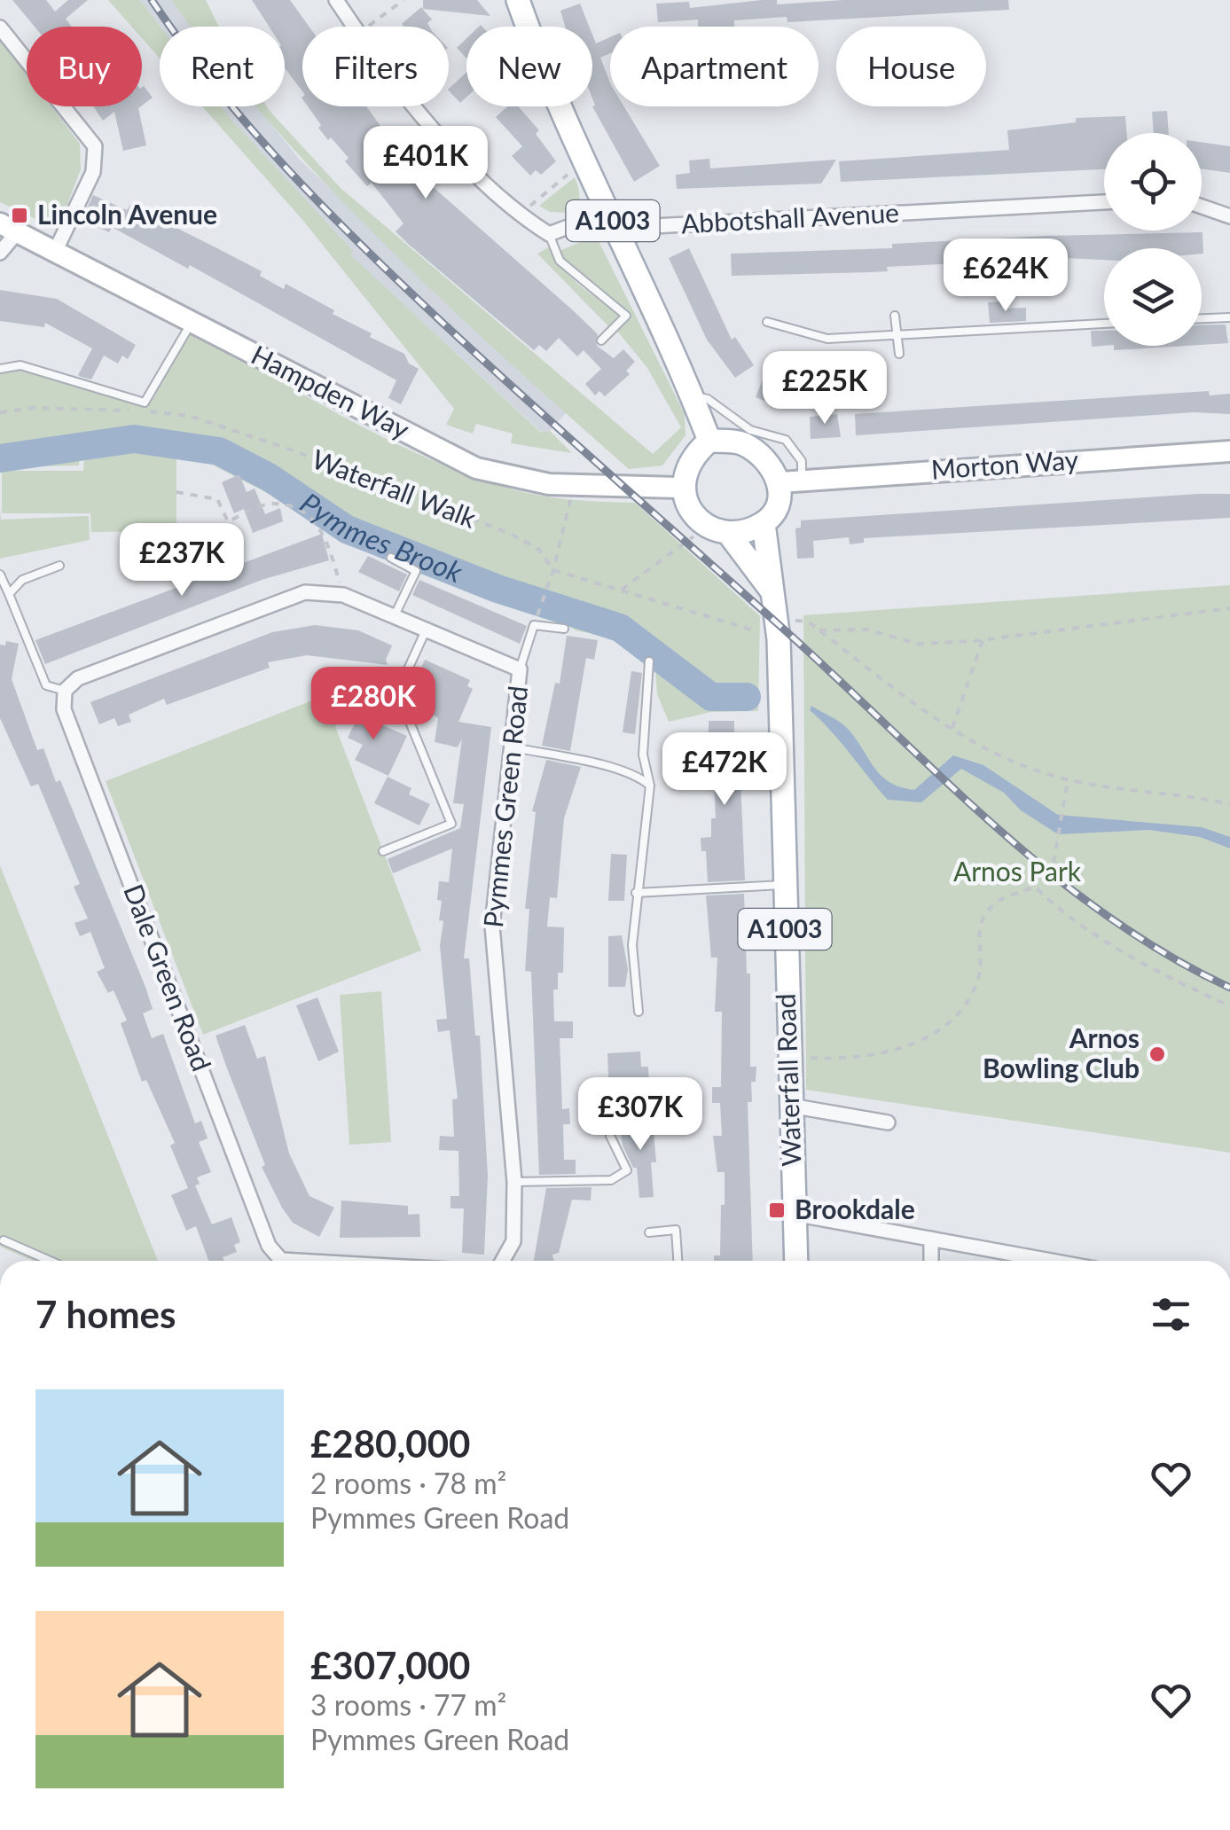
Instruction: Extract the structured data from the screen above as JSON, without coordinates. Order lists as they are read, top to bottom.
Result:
{
  "streets": {
    "main road": ["A1003", "Waterfall Road"],
    "street": [
      "Abbotshall Avenue",
      "Hampden Way",
      "Morton Way",
      "Pymmes Green Road",
      "Dale Green Road"
    ],
    "path": ["Waterfall Walk"]
  },
  "crossings": [
    ["Abbotshall Avenue", "A1003"],
    ["A1003", "Hampden Way"],
    ["A1003", "Morton Way"],
    ["A1003", "Waterfall Road"],
    ["Hampden Way", "Morton Way"],
    ["Hampden Way", "Waterfall Road"],
    ["Morton Way", "Waterfall Road"],
    ["Pymmes Green Road", "Dale Green Road"]
  ],
  "water": ["Pymmes Brook"],
  "parks": ["Arnos Park"],
  "places": {
    "transit": ["Lincoln Avenue", "Brookdale"],
    "other": ["Arnos Bowling Club"]
  },
  "page": {
    "chip": [
      "Buy",
      "Rent",
      "Filters",
      "New",
      "Apartment",
      "House"
    ],
    "price": [
      "£401K",
      "£624K",
      "£225K",
      "£237K",
      "£280K",
      "£472K",
      "£307K"
    ],
    "heading": "7 homes",
    "list": [
      {
        "name": "£280,000",
        "note": "2 rooms · 78 m² · Pymmes Green Road"
      },
      {
        "name": "£307,000",
        "note": "3 rooms · 77 m² · Pymmes Green Road"
      }
    ]
  }
}
